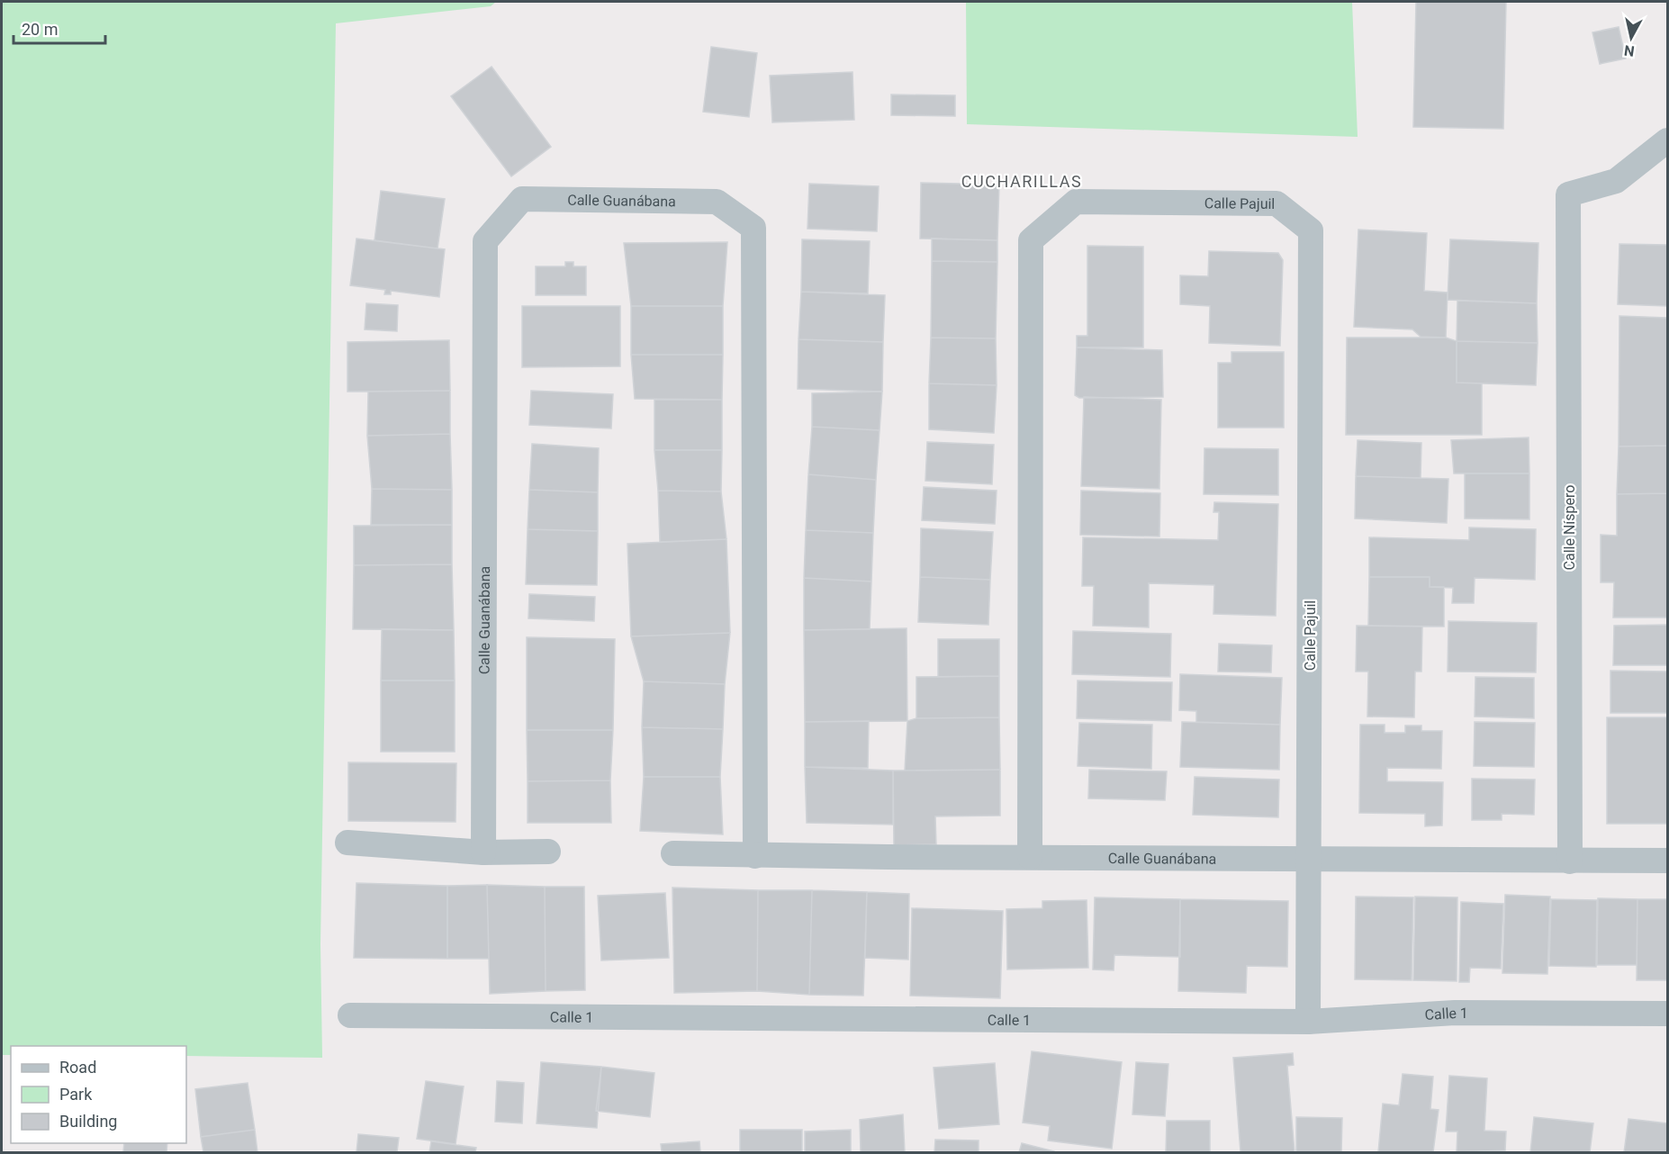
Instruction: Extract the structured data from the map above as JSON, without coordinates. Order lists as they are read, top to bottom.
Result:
{
  "streets": {
    "street": [
      "Calle Guanábana",
      "Calle Pajuil",
      "Calle Níspero",
      "Calle 1"
    ]
  },
  "crossings": [
    ["Calle Guanábana", "Calle Pajuil"],
    ["Calle Guanábana", "Calle Níspero"],
    ["Calle Pajuil", "Calle 1"]
  ],
  "districts": ["CUCHARILLAS"],
  "legend": ["Road", "Park", "Building"],
  "scale_bar": "20 m",
  "north": "bottom"
}
